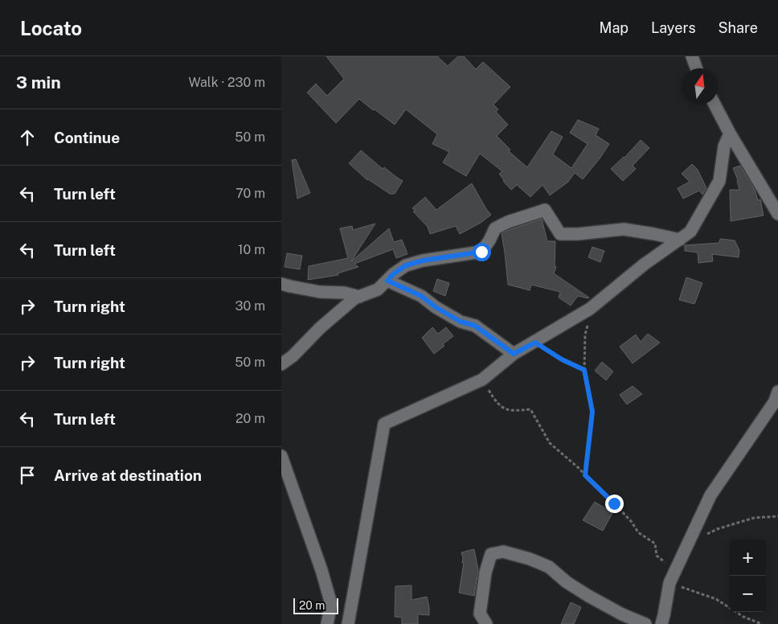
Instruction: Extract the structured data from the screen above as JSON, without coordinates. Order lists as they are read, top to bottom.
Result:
{
  "scale_bar": "20 m",
  "north": "top",
  "page": {
    "header": "Locato",
    "nav": ["Map", "Layers", "Share"],
    "heading": ["3 min", "Walk · 230 m"],
    "list": [
      ["Continue", "50 m"],
      ["Turn left", "70 m"],
      ["Turn left", "10 m"],
      ["Turn right", "30 m"],
      ["Turn right", "50 m"],
      ["Turn left", "20 m"],
      "Arrive at destination"
    ],
    "map_buttons": ["+", "−"],
    "scale": "20 m"
  }
}
